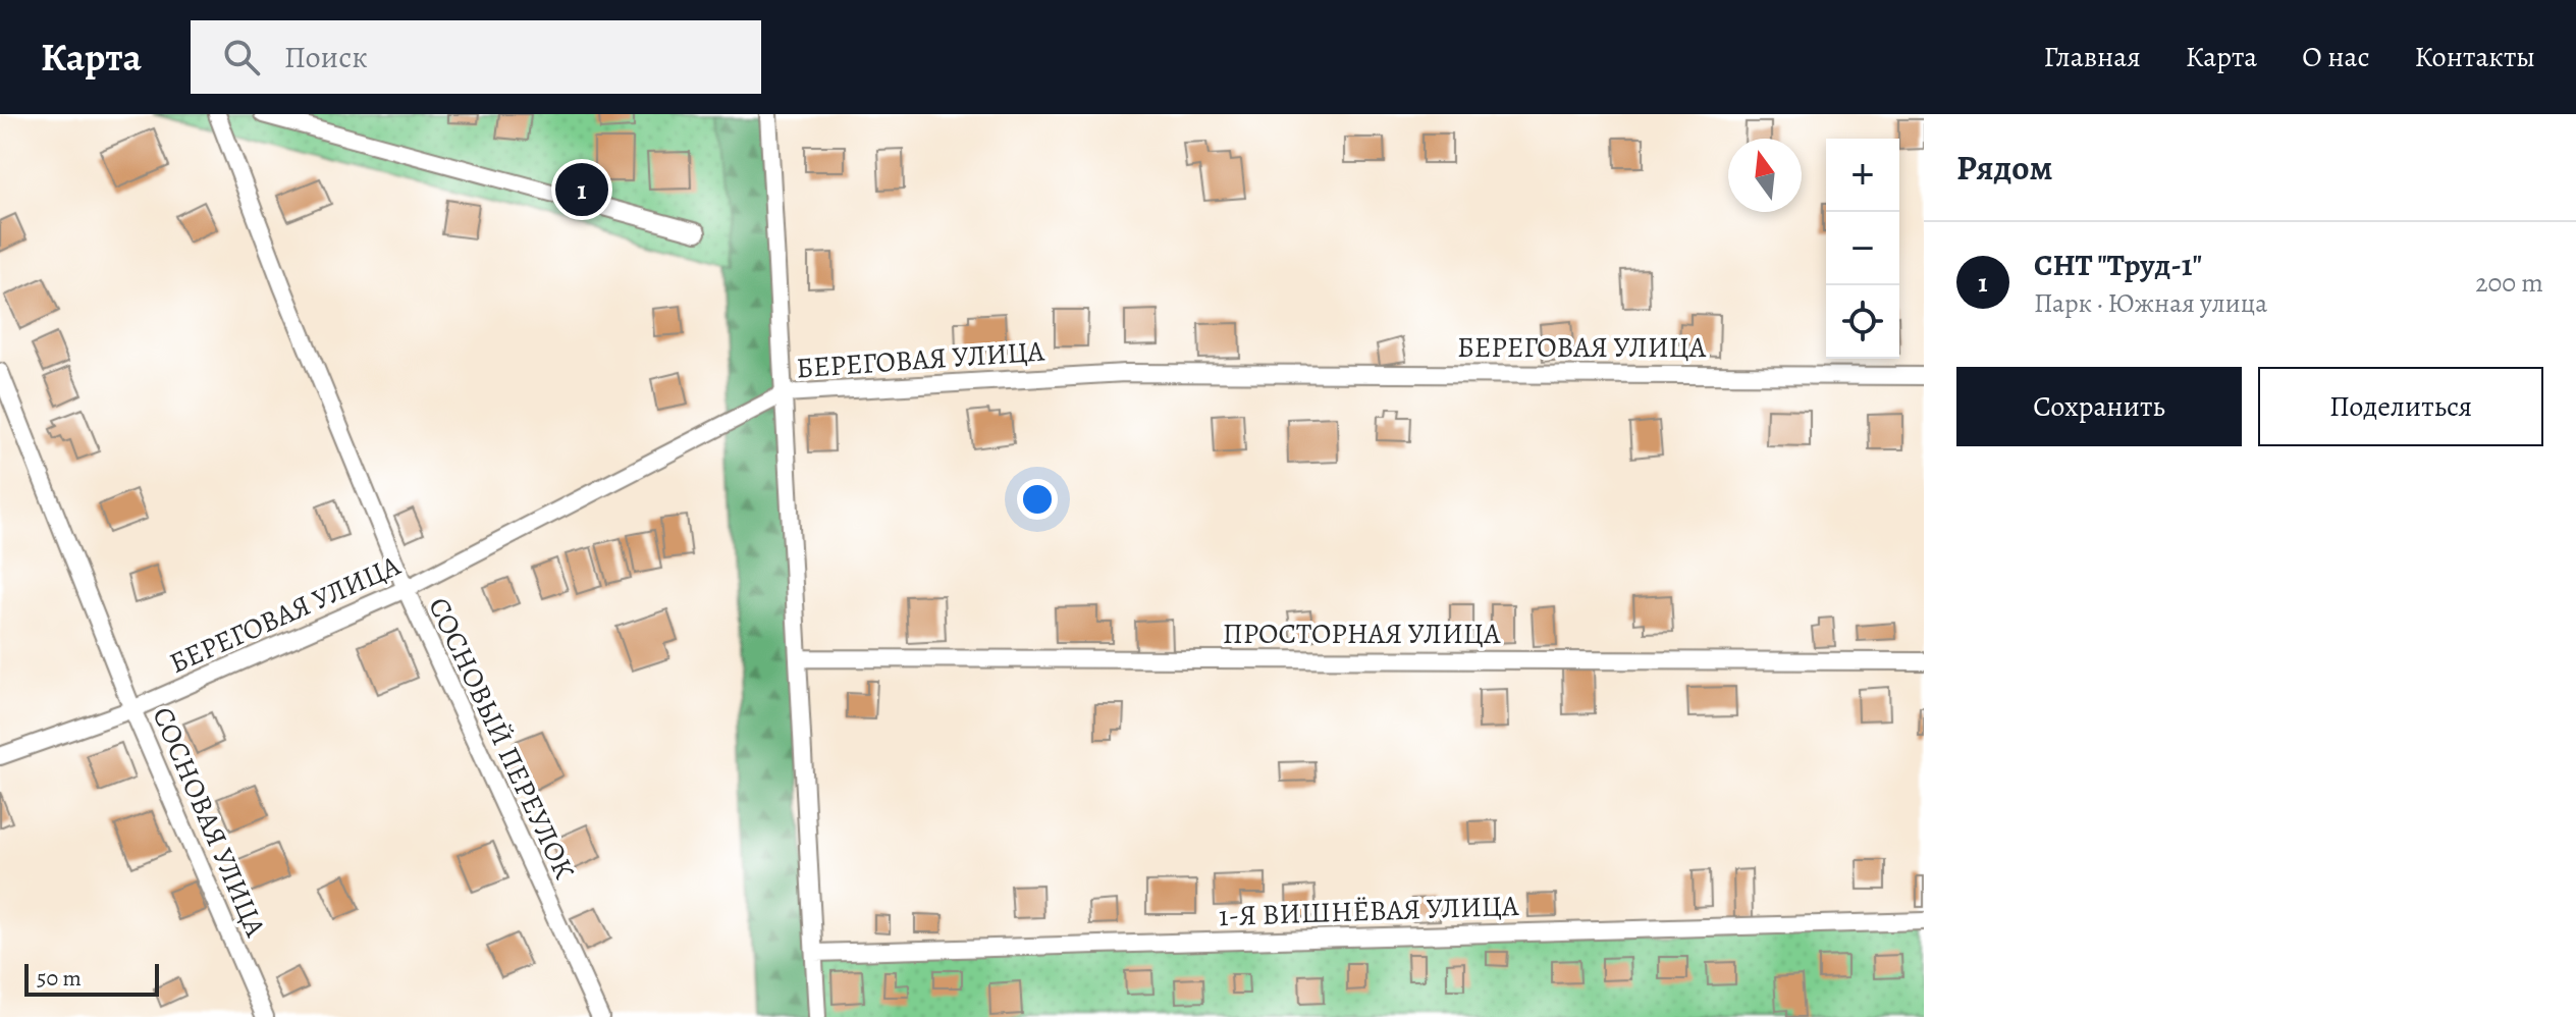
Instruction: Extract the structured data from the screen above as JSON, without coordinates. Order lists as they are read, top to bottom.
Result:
{
  "streets": {
    "street": [
      "БЕРЕГОВАЯ УЛИЦА",
      "ПРОСТОРНАЯ УЛИЦА",
      "СОСНОВЫЙ ПЕРЕУЛОК",
      "СОСНОВАЯ УЛИЦА",
      "1-Я ВИШНЁВАЯ УЛИЦА"
    ]
  },
  "crossings": [
    ["БЕРЕГОВАЯ УЛИЦА", "СОСНОВЫЙ ПЕРЕУЛОК"],
    ["БЕРЕГОВАЯ УЛИЦА", "СОСНОВАЯ УЛИЦА"]
  ],
  "scale_bar": "50 m",
  "north": "top",
  "page": {
    "header": "Карта",
    "search": "Поиск",
    "nav": [
      "Главная",
      "Карта",
      "О нас",
      "Контакты"
    ],
    "heading": "Рядом",
    "map_buttons": ["+", "−"],
    "pins": "1",
    "list": [
      {
        "mark": "1",
        "name": "СНТ \"Труд-1\"",
        "note": "Парк · Южная улица",
        "value": "200 m"
      }
    ],
    "buttons": ["Сохранить", "Поделиться"],
    "scale": "50 m"
  }
}
